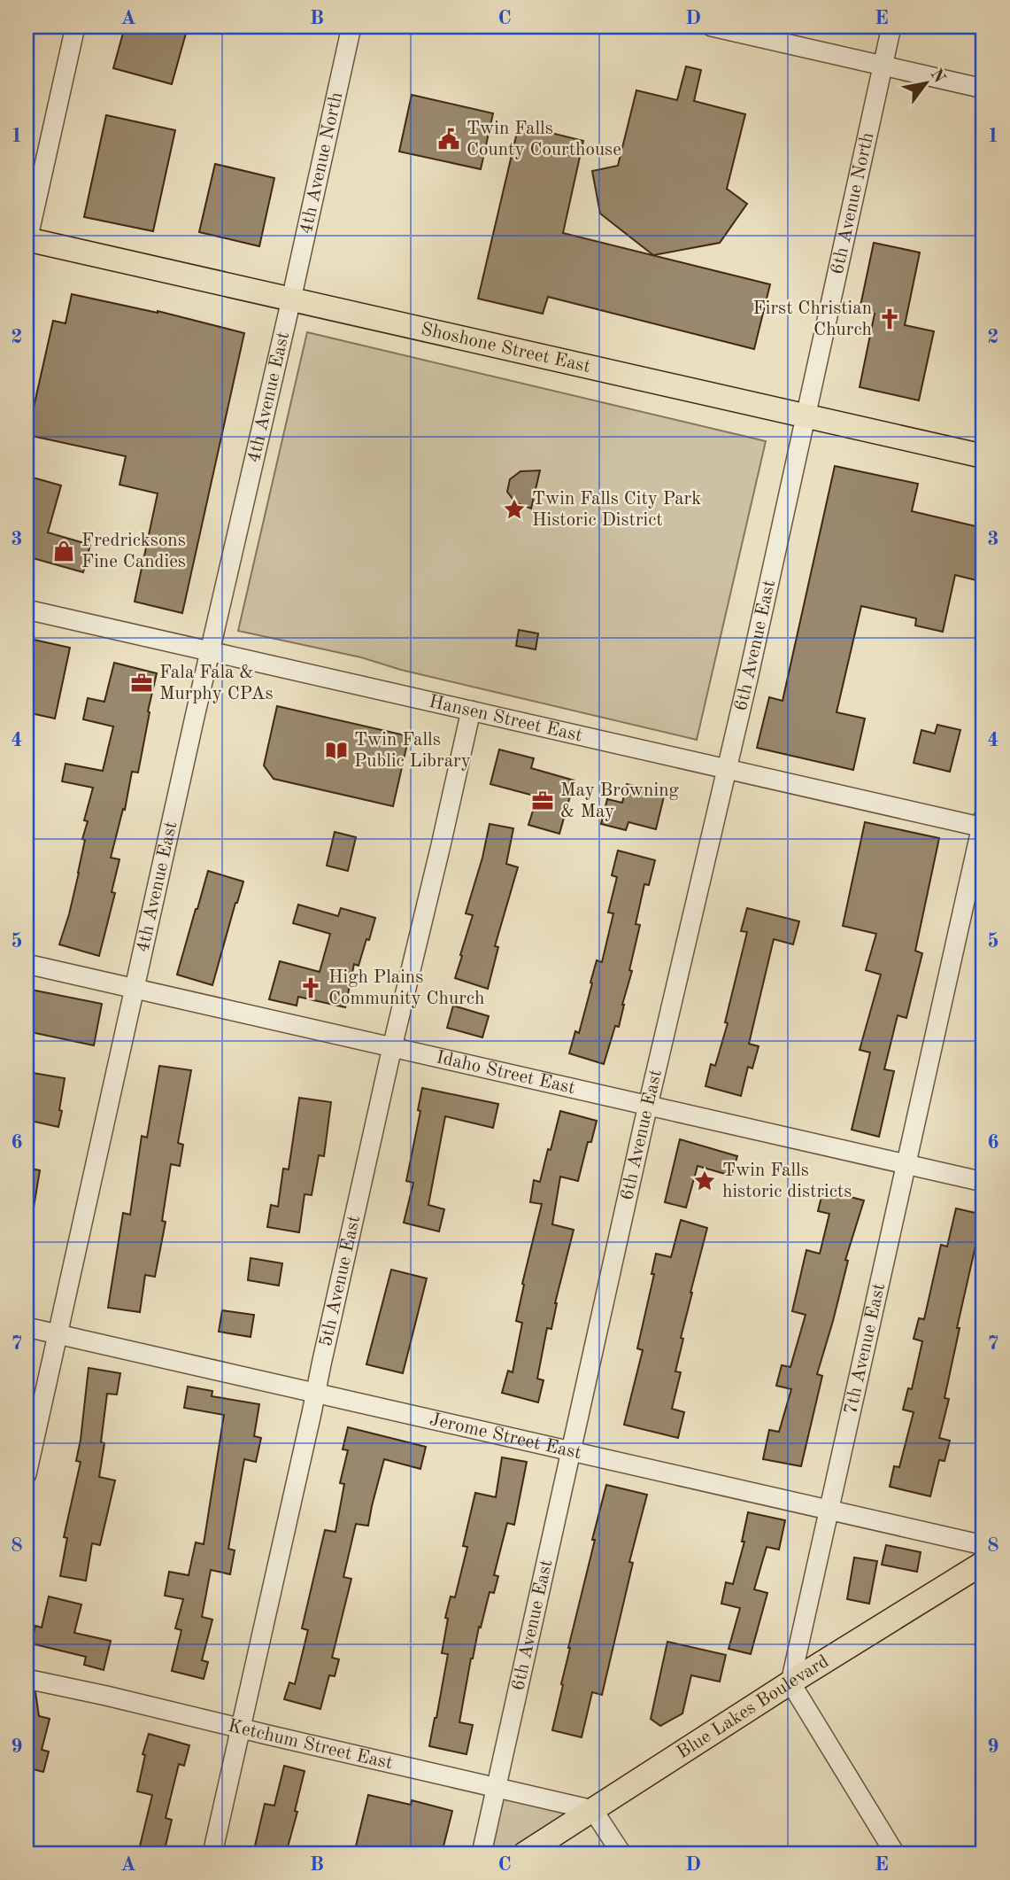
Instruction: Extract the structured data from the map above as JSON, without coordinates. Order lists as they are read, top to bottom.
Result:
{
  "streets": {
    "main road": ["Shoshone Street East", "Blue Lakes Boulevard"],
    "street": [
      "4th Avenue North",
      "6th Avenue North",
      "4th Avenue East",
      "6th Avenue East",
      "Hansen Street East",
      "Idaho Street East",
      "5th Avenue East",
      "7th Avenue East",
      "Jerome Street East",
      "Ketchum Street East"
    ]
  },
  "crossings": [
    ["4th Avenue North", "Shoshone Street East"],
    ["4th Avenue North", "4th Avenue East"],
    ["6th Avenue North", "Shoshone Street East"],
    ["6th Avenue North", "6th Avenue East"],
    ["Shoshone Street East", "4th Avenue East"],
    ["Shoshone Street East", "6th Avenue East"],
    ["4th Avenue East", "Hansen Street East"],
    ["4th Avenue East", "Idaho Street East"],
    ["4th Avenue East", "Jerome Street East"],
    ["6th Avenue East", "Hansen Street East"],
    ["6th Avenue East", "Idaho Street East"],
    ["6th Avenue East", "Jerome Street East"],
    ["6th Avenue East", "Ketchum Street East"],
    ["Hansen Street East", "5th Avenue East"],
    ["Hansen Street East", "7th Avenue East"],
    ["Idaho Street East", "5th Avenue East"],
    ["Idaho Street East", "7th Avenue East"],
    ["5th Avenue East", "Jerome Street East"],
    ["5th Avenue East", "Ketchum Street East"],
    ["7th Avenue East", "Jerome Street East"],
    ["7th Avenue East", "Blue Lakes Boulevard"],
    ["Blue Lakes Boulevard", "Ketchum Street East"]
  ],
  "places": {
    "public building": ["Twin Falls County Courthouse"],
    "church": ["First Christian Church", "High Plains Community Church"],
    "place": ["Twin Falls City Park Historic District", "Twin Falls historic districts"],
    "shop": ["Fredricksons Fine Candies"],
    "office": ["Fala Fala & Murphy CPAs", "May Browning & May"],
    "library": ["Twin Falls Public Library"]
  },
  "north": "top right",
  "grid": {
    "columns": [
      "A",
      "B",
      "C",
      "D",
      "E"
    ],
    "rows": [
      "1",
      "2",
      "3",
      "4",
      "5",
      "6",
      "7",
      "8",
      "9"
    ]
  }
}
